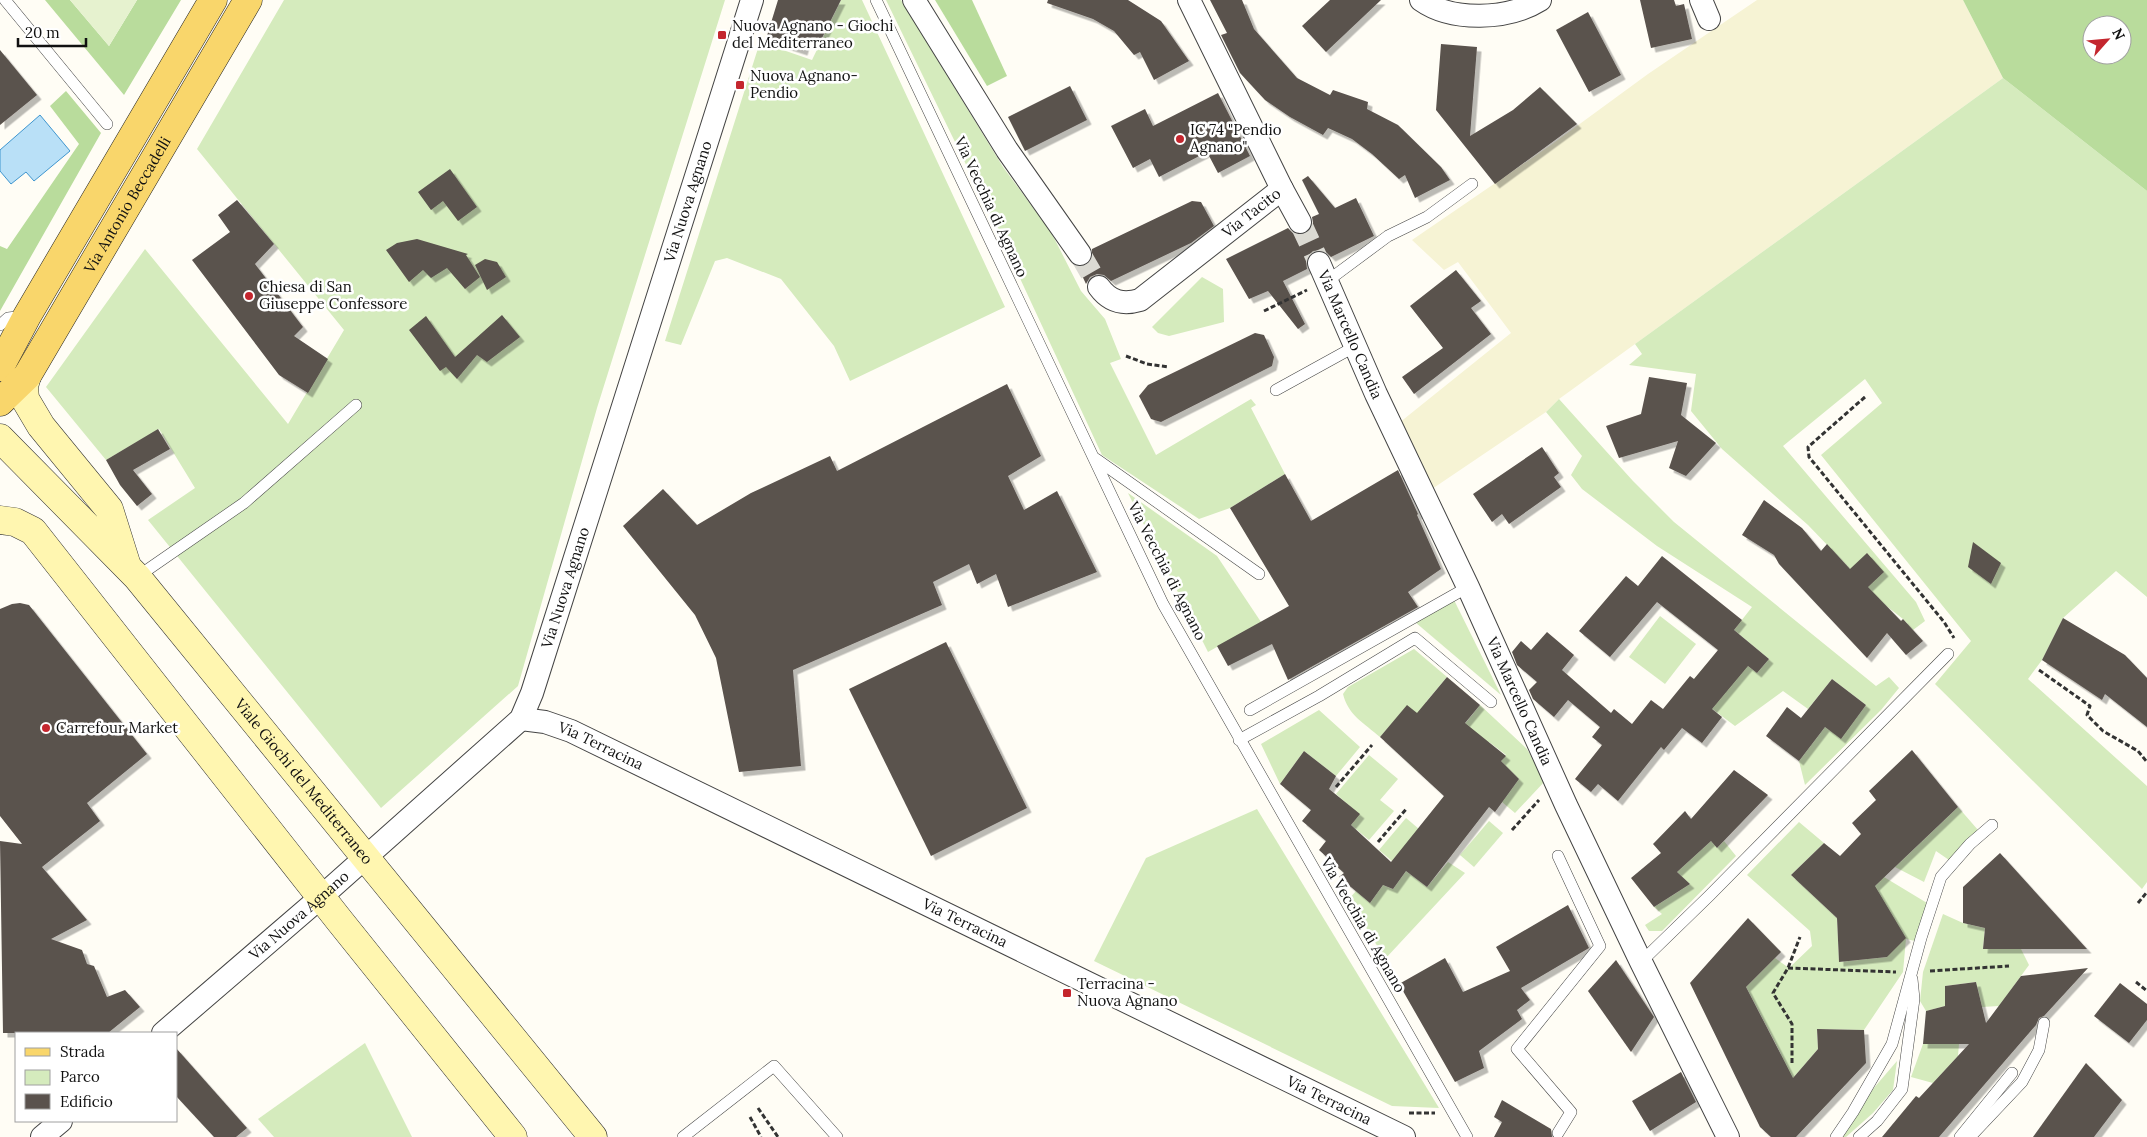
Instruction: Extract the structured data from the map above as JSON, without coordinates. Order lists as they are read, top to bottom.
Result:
{
  "streets": {
    "main road": ["Via Antonio Beccadelli", "Viale Giochi del Mediterraneo"],
    "street": [
      "Via Nuova Agnano",
      "Via Tacito",
      "Via Marcello Candia",
      "Via Terracina"
    ],
    "lane": ["Via Vecchia di Agnano"]
  },
  "crossings": [
    ["Via Nuova Agnano", "Via Terracina"],
    ["Via Nuova Agnano", "Viale Giochi del Mediterraneo"]
  ],
  "places": {
    "transit": ["Nuova Agnano - Giochi del Mediterraneo", "Nuova Agnano- Pendio", "Terracina - Nuova Agnano"],
    "other": ["IC 74 \"Pendio Agnano\"", "Chiesa di San Giuseppe Confessore", "Carrefour Market"]
  },
  "legend": ["Strada", "Parco", "Edificio"],
  "scale_bar": "20 m",
  "north": "top right"
}
